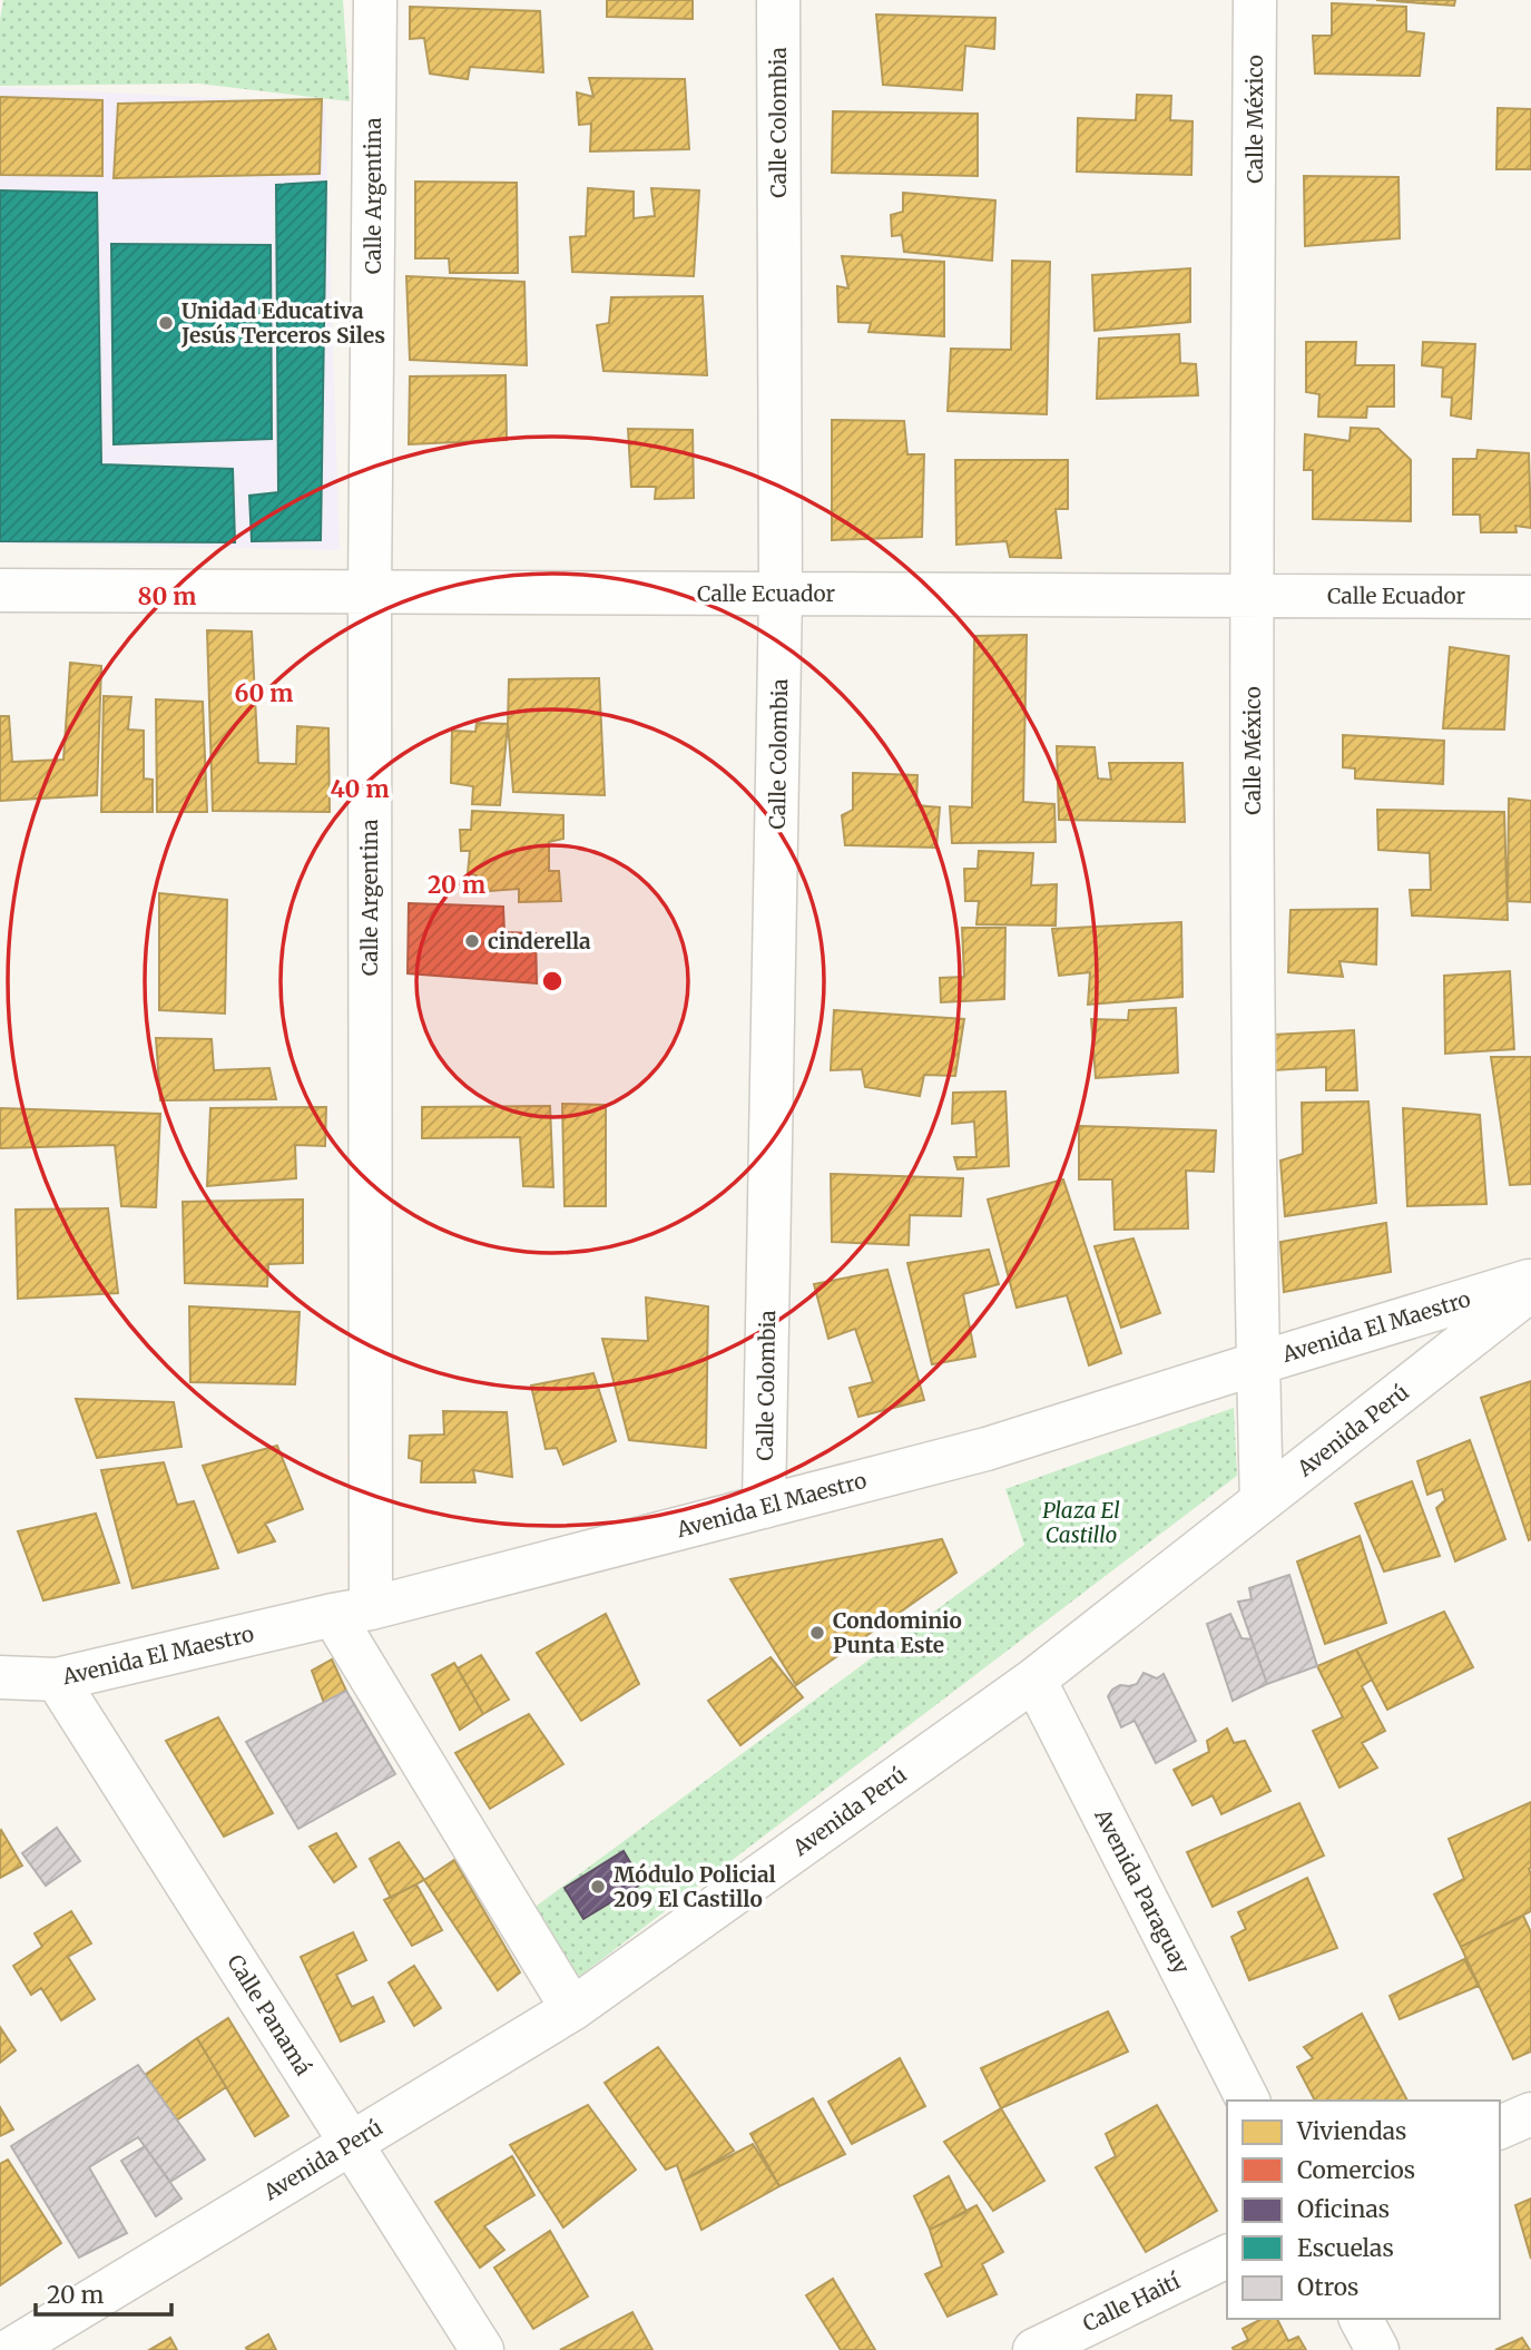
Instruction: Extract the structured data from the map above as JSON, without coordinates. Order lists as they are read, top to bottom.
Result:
{
  "streets": {
    "street": [
      "Calle México",
      "Calle Colombia",
      "Calle Argentina",
      "Calle Ecuador",
      "Avenida El Maestro",
      "Avenida Perú",
      "Avenida Paraguay",
      "Calle Panamá",
      "Calle Haití"
    ]
  },
  "crossings": [
    ["Calle México", "Calle Ecuador"],
    ["Calle México", "Avenida El Maestro"],
    ["Calle México", "Avenida Perú"],
    ["Calle Colombia", "Calle Ecuador"],
    ["Calle Colombia", "Avenida El Maestro"],
    ["Calle Argentina", "Calle Ecuador"],
    ["Calle Argentina", "Avenida El Maestro"],
    ["Avenida El Maestro", "Calle Panamá"],
    ["Avenida Perú", "Avenida Paraguay"],
    ["Avenida Perú", "Calle Panamá"]
  ],
  "parks": ["Plaza El Castillo"],
  "places": [
    "Unidad Educativa Jesús Terceros Siles",
    "cinderella",
    "Condominio Punta Este",
    "Módulo Policial 209 El Castillo"
  ],
  "legend": [
    "Viviendas",
    "Comercios",
    "Oficinas",
    "Escuelas",
    "Otros"
  ],
  "scale_bar": "20 m",
  "rings": [
    "80 m",
    "60 m",
    "40 m",
    "20 m"
  ]
}
